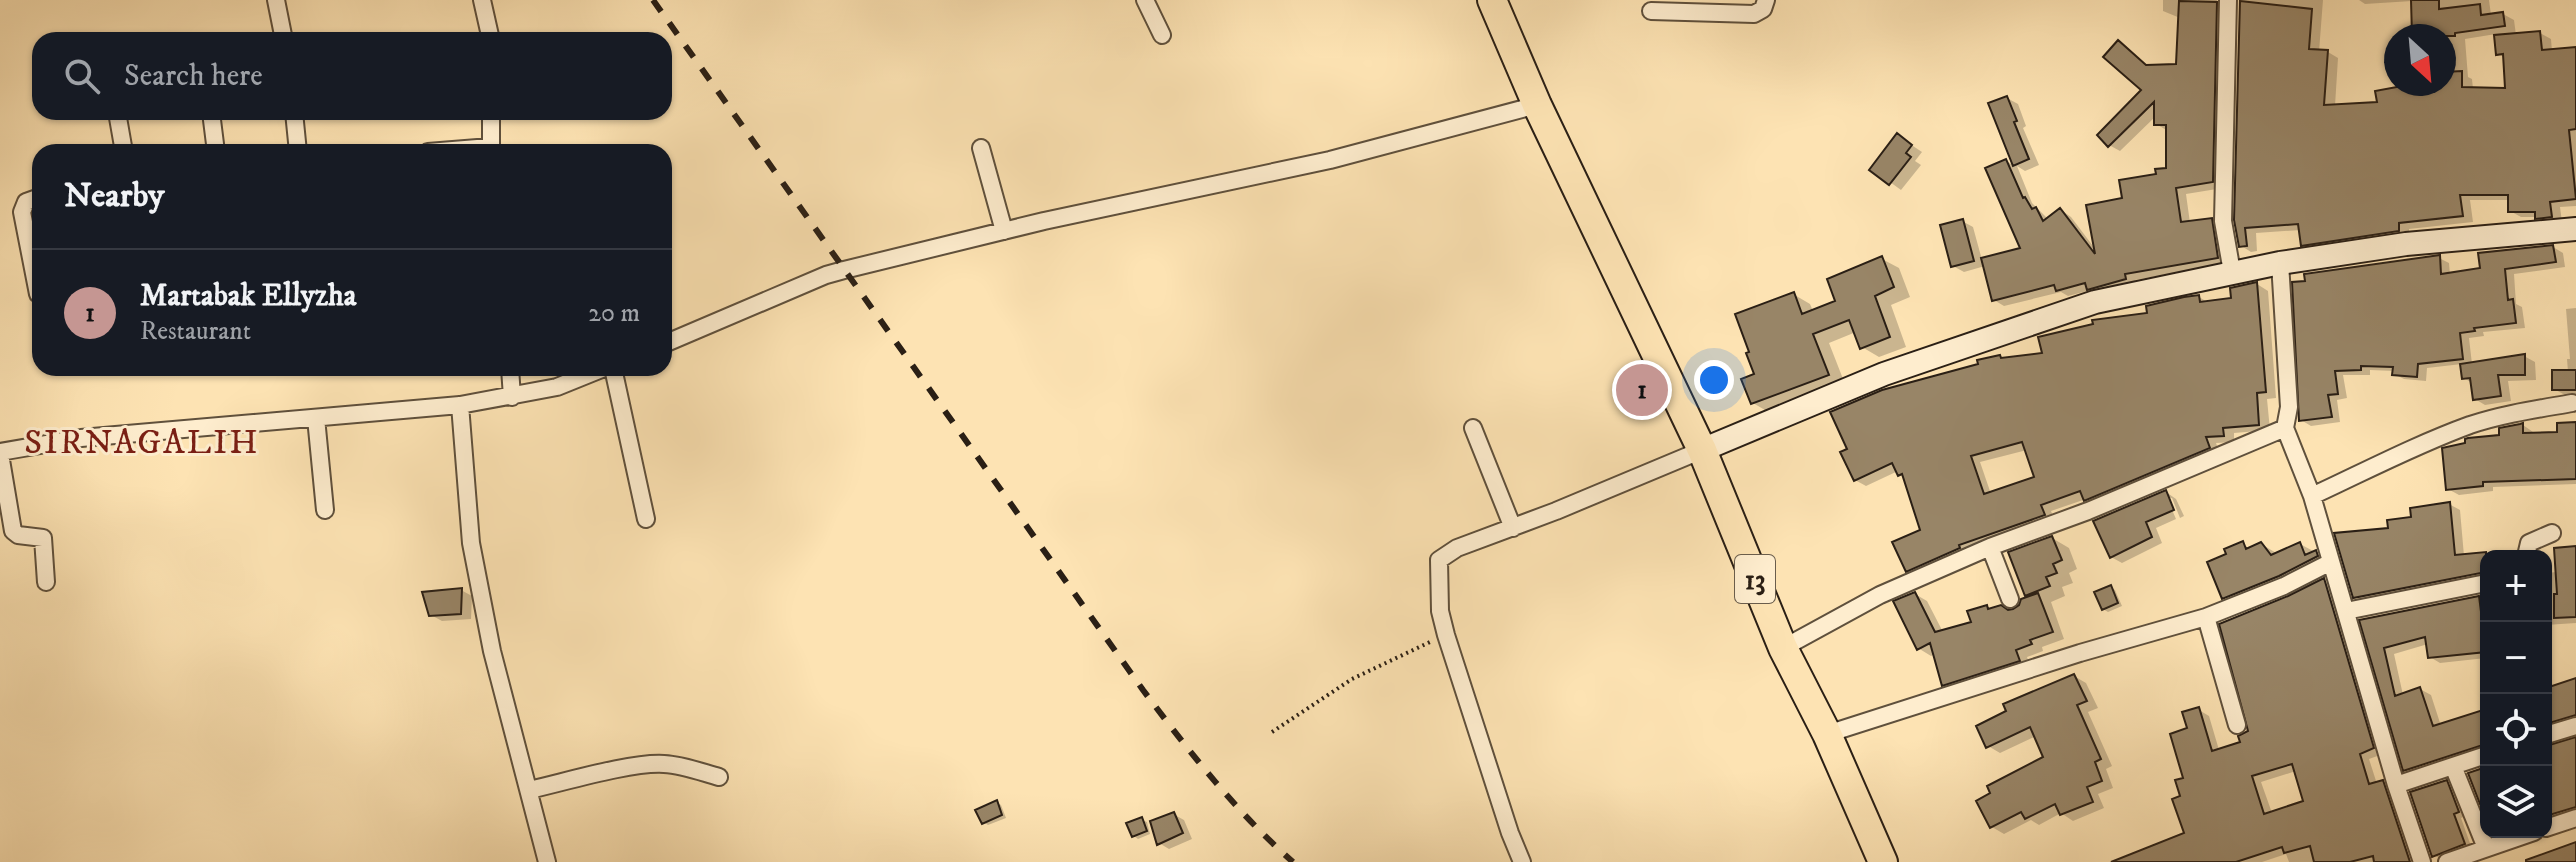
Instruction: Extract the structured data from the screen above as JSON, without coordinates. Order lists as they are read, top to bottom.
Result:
{
  "streets": {
    "highway": ["13"]
  },
  "districts": ["SIRNAGALIH"],
  "north": "bottom right",
  "page": {
    "search": "Search here",
    "heading": "Nearby",
    "list": [
      {
        "mark": "1",
        "name": "Martabak Ellyzha",
        "note": "Restaurant",
        "value": "20 m"
      }
    ],
    "pins": "1",
    "map_buttons": ["+", "−"]
  }
}
